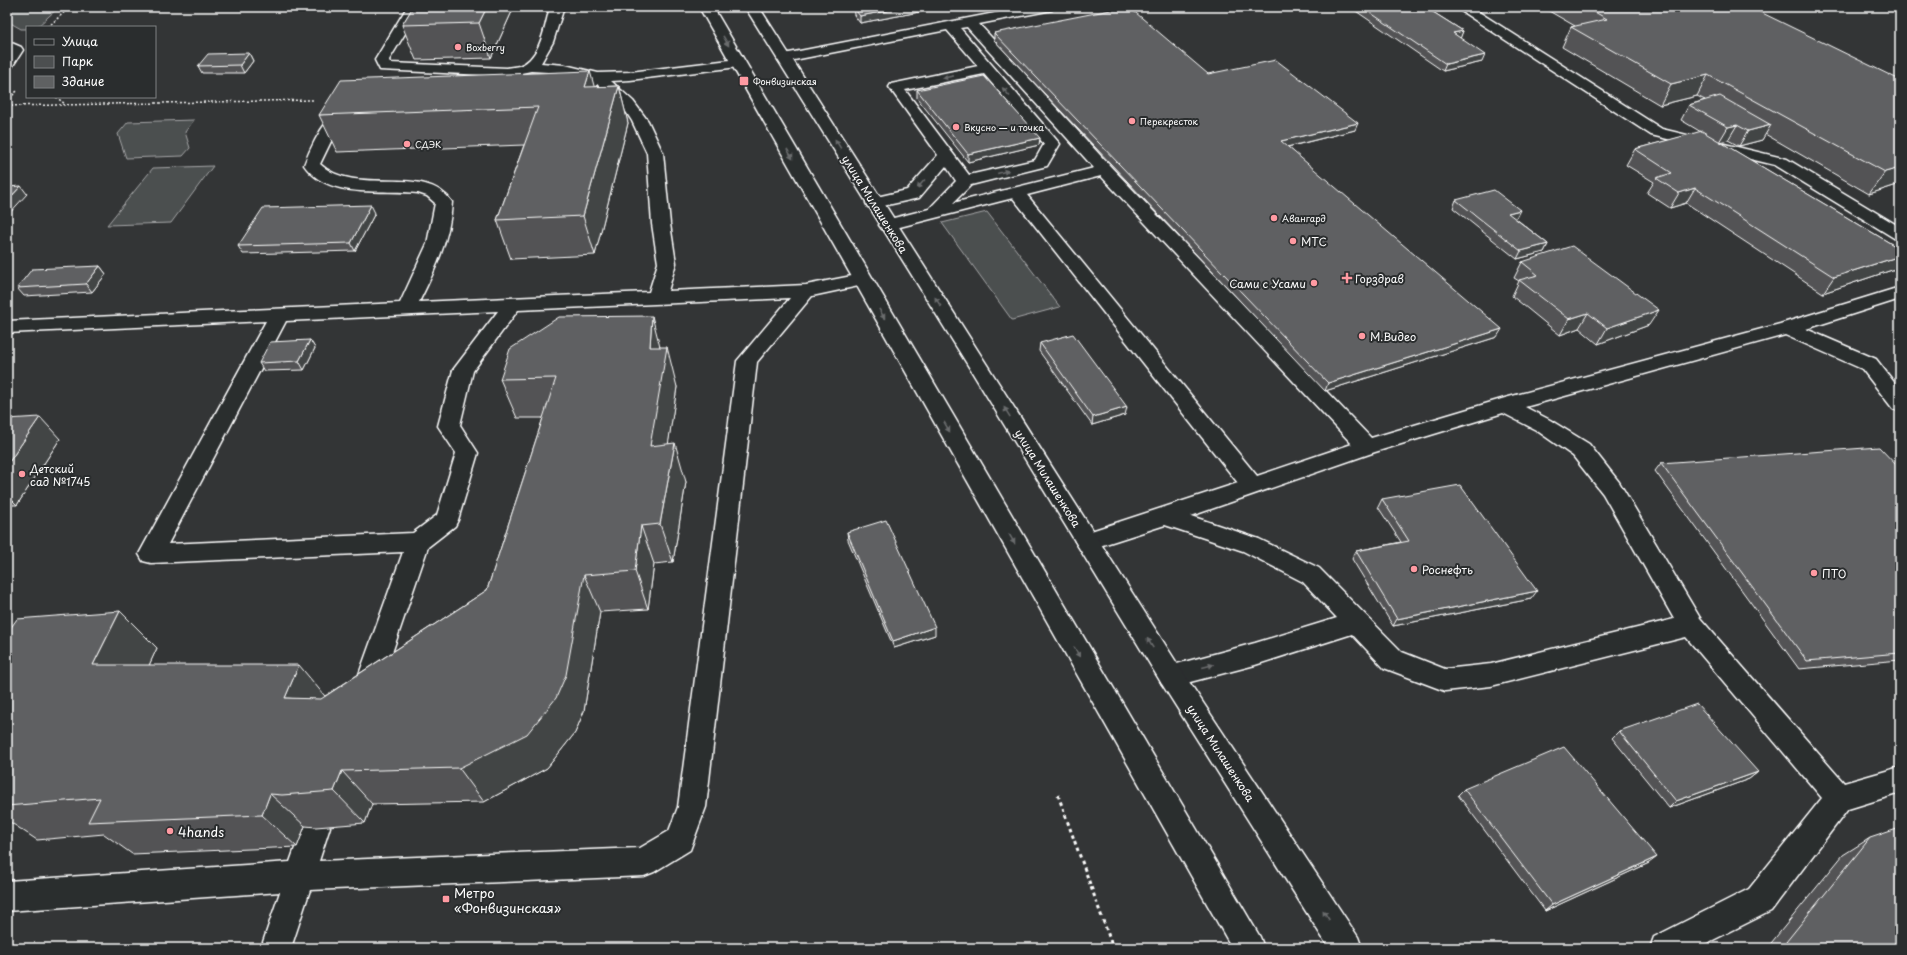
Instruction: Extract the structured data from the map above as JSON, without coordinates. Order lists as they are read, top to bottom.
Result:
{
  "streets": {
    "main road": ["улица Милашенкова"]
  },
  "places": {
    "other": [
      "Boxberry",
      "Перекресток",
      "Вкусно — и точка",
      "СДЭК",
      "Авангард",
      "МТС",
      "Сами с Усами",
      "М.Видео",
      "Детский сад №1745",
      "Роснефть",
      "ПТО",
      "4hands"
    ],
    "transit": ["Фонвизинская", "Метро «Фонвизинская»"],
    "health": ["Горздрав"]
  },
  "legend": ["Улица", "Парк", "Здание"]
}
